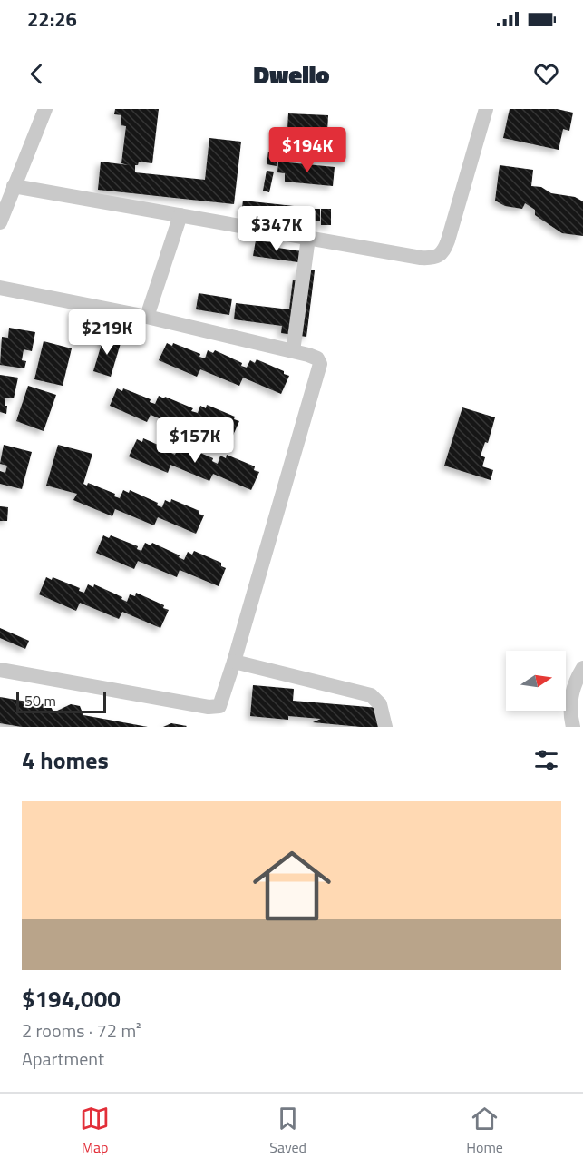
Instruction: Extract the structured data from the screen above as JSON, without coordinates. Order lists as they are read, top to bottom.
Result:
{
  "scale_bar": "50 m",
  "north": "right",
  "page": {
    "status": "22:26",
    "header": "Dwello",
    "price": [
      "$194K",
      "$347K",
      "$219K",
      "$157K"
    ],
    "scale": "50 m",
    "heading": "4 homes",
    "list": [
      {
        "name": "$194,000",
        "note": "2 rooms · 72 m² · Apartment"
      }
    ],
    "tabs": ["Map", "Saved", "Home"]
  }
}
